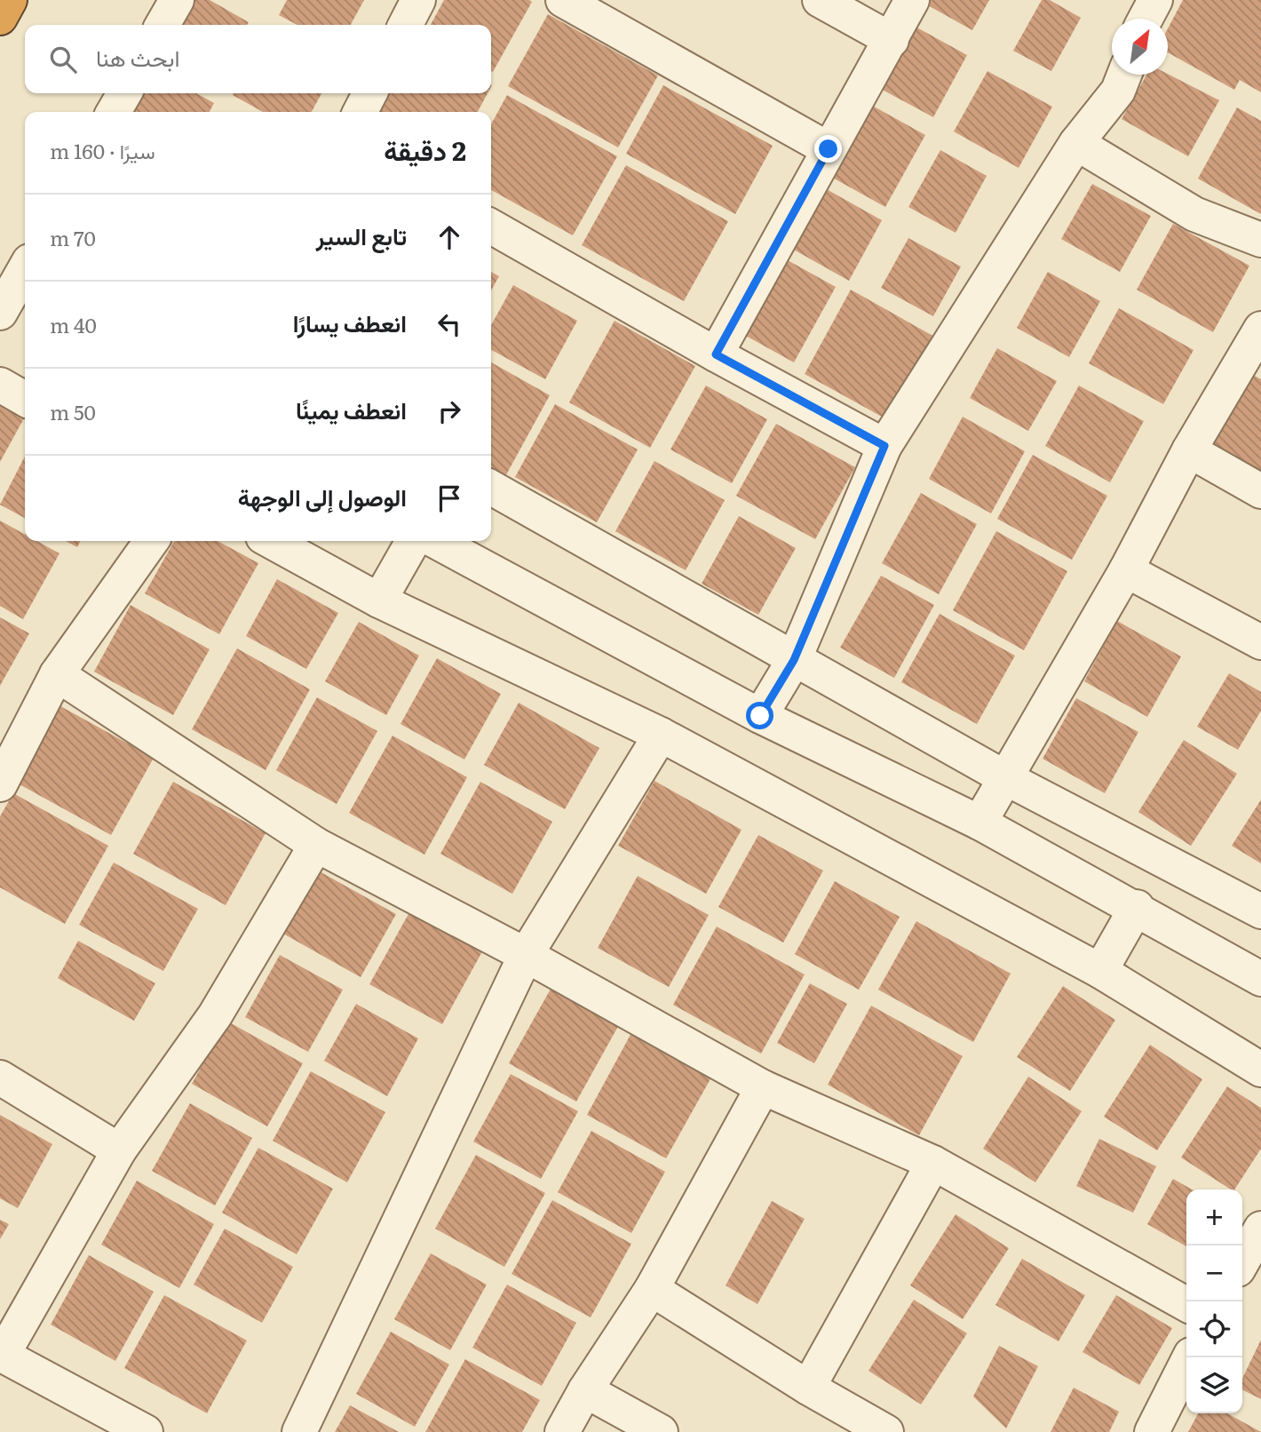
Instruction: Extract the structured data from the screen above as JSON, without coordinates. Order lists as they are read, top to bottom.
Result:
{
  "north": "top right",
  "page": {
    "search": "ابحث هنا",
    "heading": ["2 دقيقة", "سيرًا · 160 m"],
    "list": [
      ["تابع السير", "70 m"],
      ["انعطف يسارًا", "40 m"],
      ["انعطف يمينًا", "50 m"],
      "الوصول إلى الوجهة"
    ],
    "map_buttons": ["+", "−"]
  }
}
